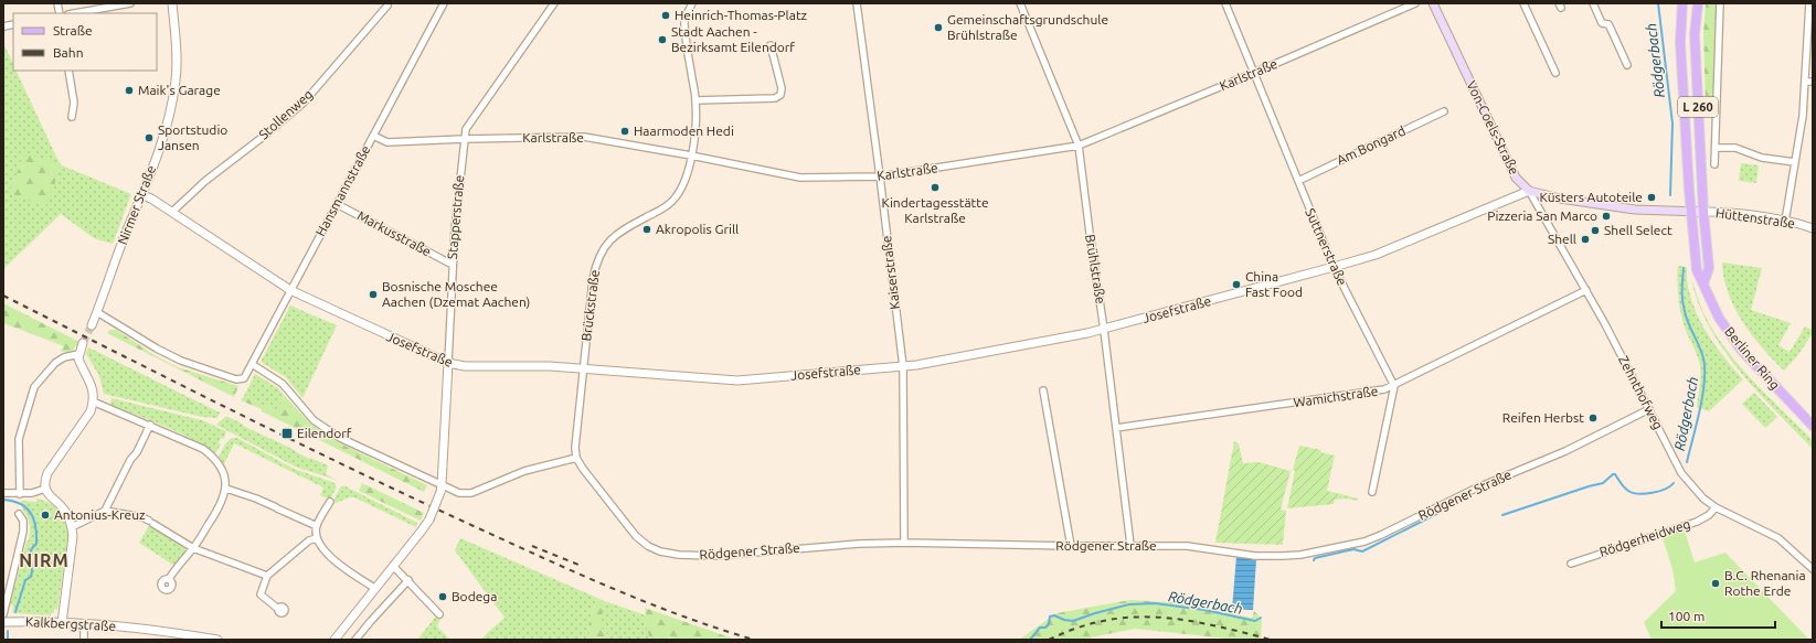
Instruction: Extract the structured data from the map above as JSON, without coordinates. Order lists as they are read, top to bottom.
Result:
{
  "streets": {
    "main road": ["L 260", "Von-Coels-Straße", "Berliner Ring"],
    "street": [
      "Karlstraße",
      "Stollenweg",
      "Am Bongard",
      "Hansmannstraße",
      "Nirmer Straße",
      "Stapperstraße",
      "Hüttenstraße",
      "Markusstraße",
      "Suttnerstraße",
      "Brühlstraße",
      "Kaiserstraße",
      "Brückstraße",
      "Josefstraße",
      "Zehnthofweg",
      "Wamichstraße",
      "Rödgener Straße",
      "Rödgerheidweg",
      "Kalkbergstraße"
    ]
  },
  "crossings": [
    ["Karlstraße", "Hansmannstraße"],
    ["Karlstraße", "Stapperstraße"],
    ["Karlstraße", "Suttnerstraße"],
    ["Karlstraße", "Brühlstraße"],
    ["Karlstraße", "Kaiserstraße"],
    ["Karlstraße", "Brückstraße"],
    ["L 260", "Hüttenstraße"],
    ["L 260", "Berliner Ring"],
    ["Stollenweg", "Josefstraße"],
    ["Von-Coels-Straße", "Josefstraße"],
    ["Von-Coels-Straße", "Zehnthofweg"],
    ["Am Bongard", "Suttnerstraße"],
    ["Hansmannstraße", "Nirmer Straße"],
    ["Hansmannstraße", "Markusstraße"],
    ["Hansmannstraße", "Josefstraße"],
    ["Nirmer Straße", "Josefstraße"],
    ["Stapperstraße", "Markusstraße"],
    ["Stapperstraße", "Josefstraße"],
    ["Hüttenstraße", "Berliner Ring"],
    ["Suttnerstraße", "Josefstraße"],
    ["Suttnerstraße", "Wamichstraße"],
    ["Brühlstraße", "Josefstraße"],
    ["Brühlstraße", "Wamichstraße"],
    ["Brühlstraße", "Rödgener Straße"],
    ["Kaiserstraße", "Josefstraße"],
    ["Kaiserstraße", "Rödgener Straße"],
    ["Brückstraße", "Josefstraße"],
    ["Brückstraße", "Rödgener Straße"],
    ["Josefstraße", "Zehnthofweg"],
    ["Zehnthofweg", "Wamichstraße"],
    ["Zehnthofweg", "Rödgener Straße"],
    ["Zehnthofweg", "Rödgerheidweg"]
  ],
  "districts": ["NIRM"],
  "water": ["Rödgerbach"],
  "places": {
    "other": [
      "Heinrich-Thomas-Platz",
      "Gemeinschaftsgrundschule Brühlstraße",
      "Stadt Aachen - Bezirksamt Eilendorf",
      "Maik's Garage",
      "Haarmoden Hedi",
      "Sportstudio Jansen",
      "Kindertagesstätte Karlstraße",
      "Küsters Autoteile",
      "Pizzeria San Marco",
      "Akropolis Grill",
      "Shell Select",
      "Shell",
      "China Fast Food",
      "Bosnische Moschee Aachen (Dzemat Aachen)",
      "Reifen Herbst",
      "Antonius-Kreuz",
      "B.C. Rhenania Rothe Erde",
      "Bodega"
    ],
    "transit": ["Eilendorf"]
  },
  "legend": ["Straße", "Bahn"],
  "scale_bar": "100 m"
}
